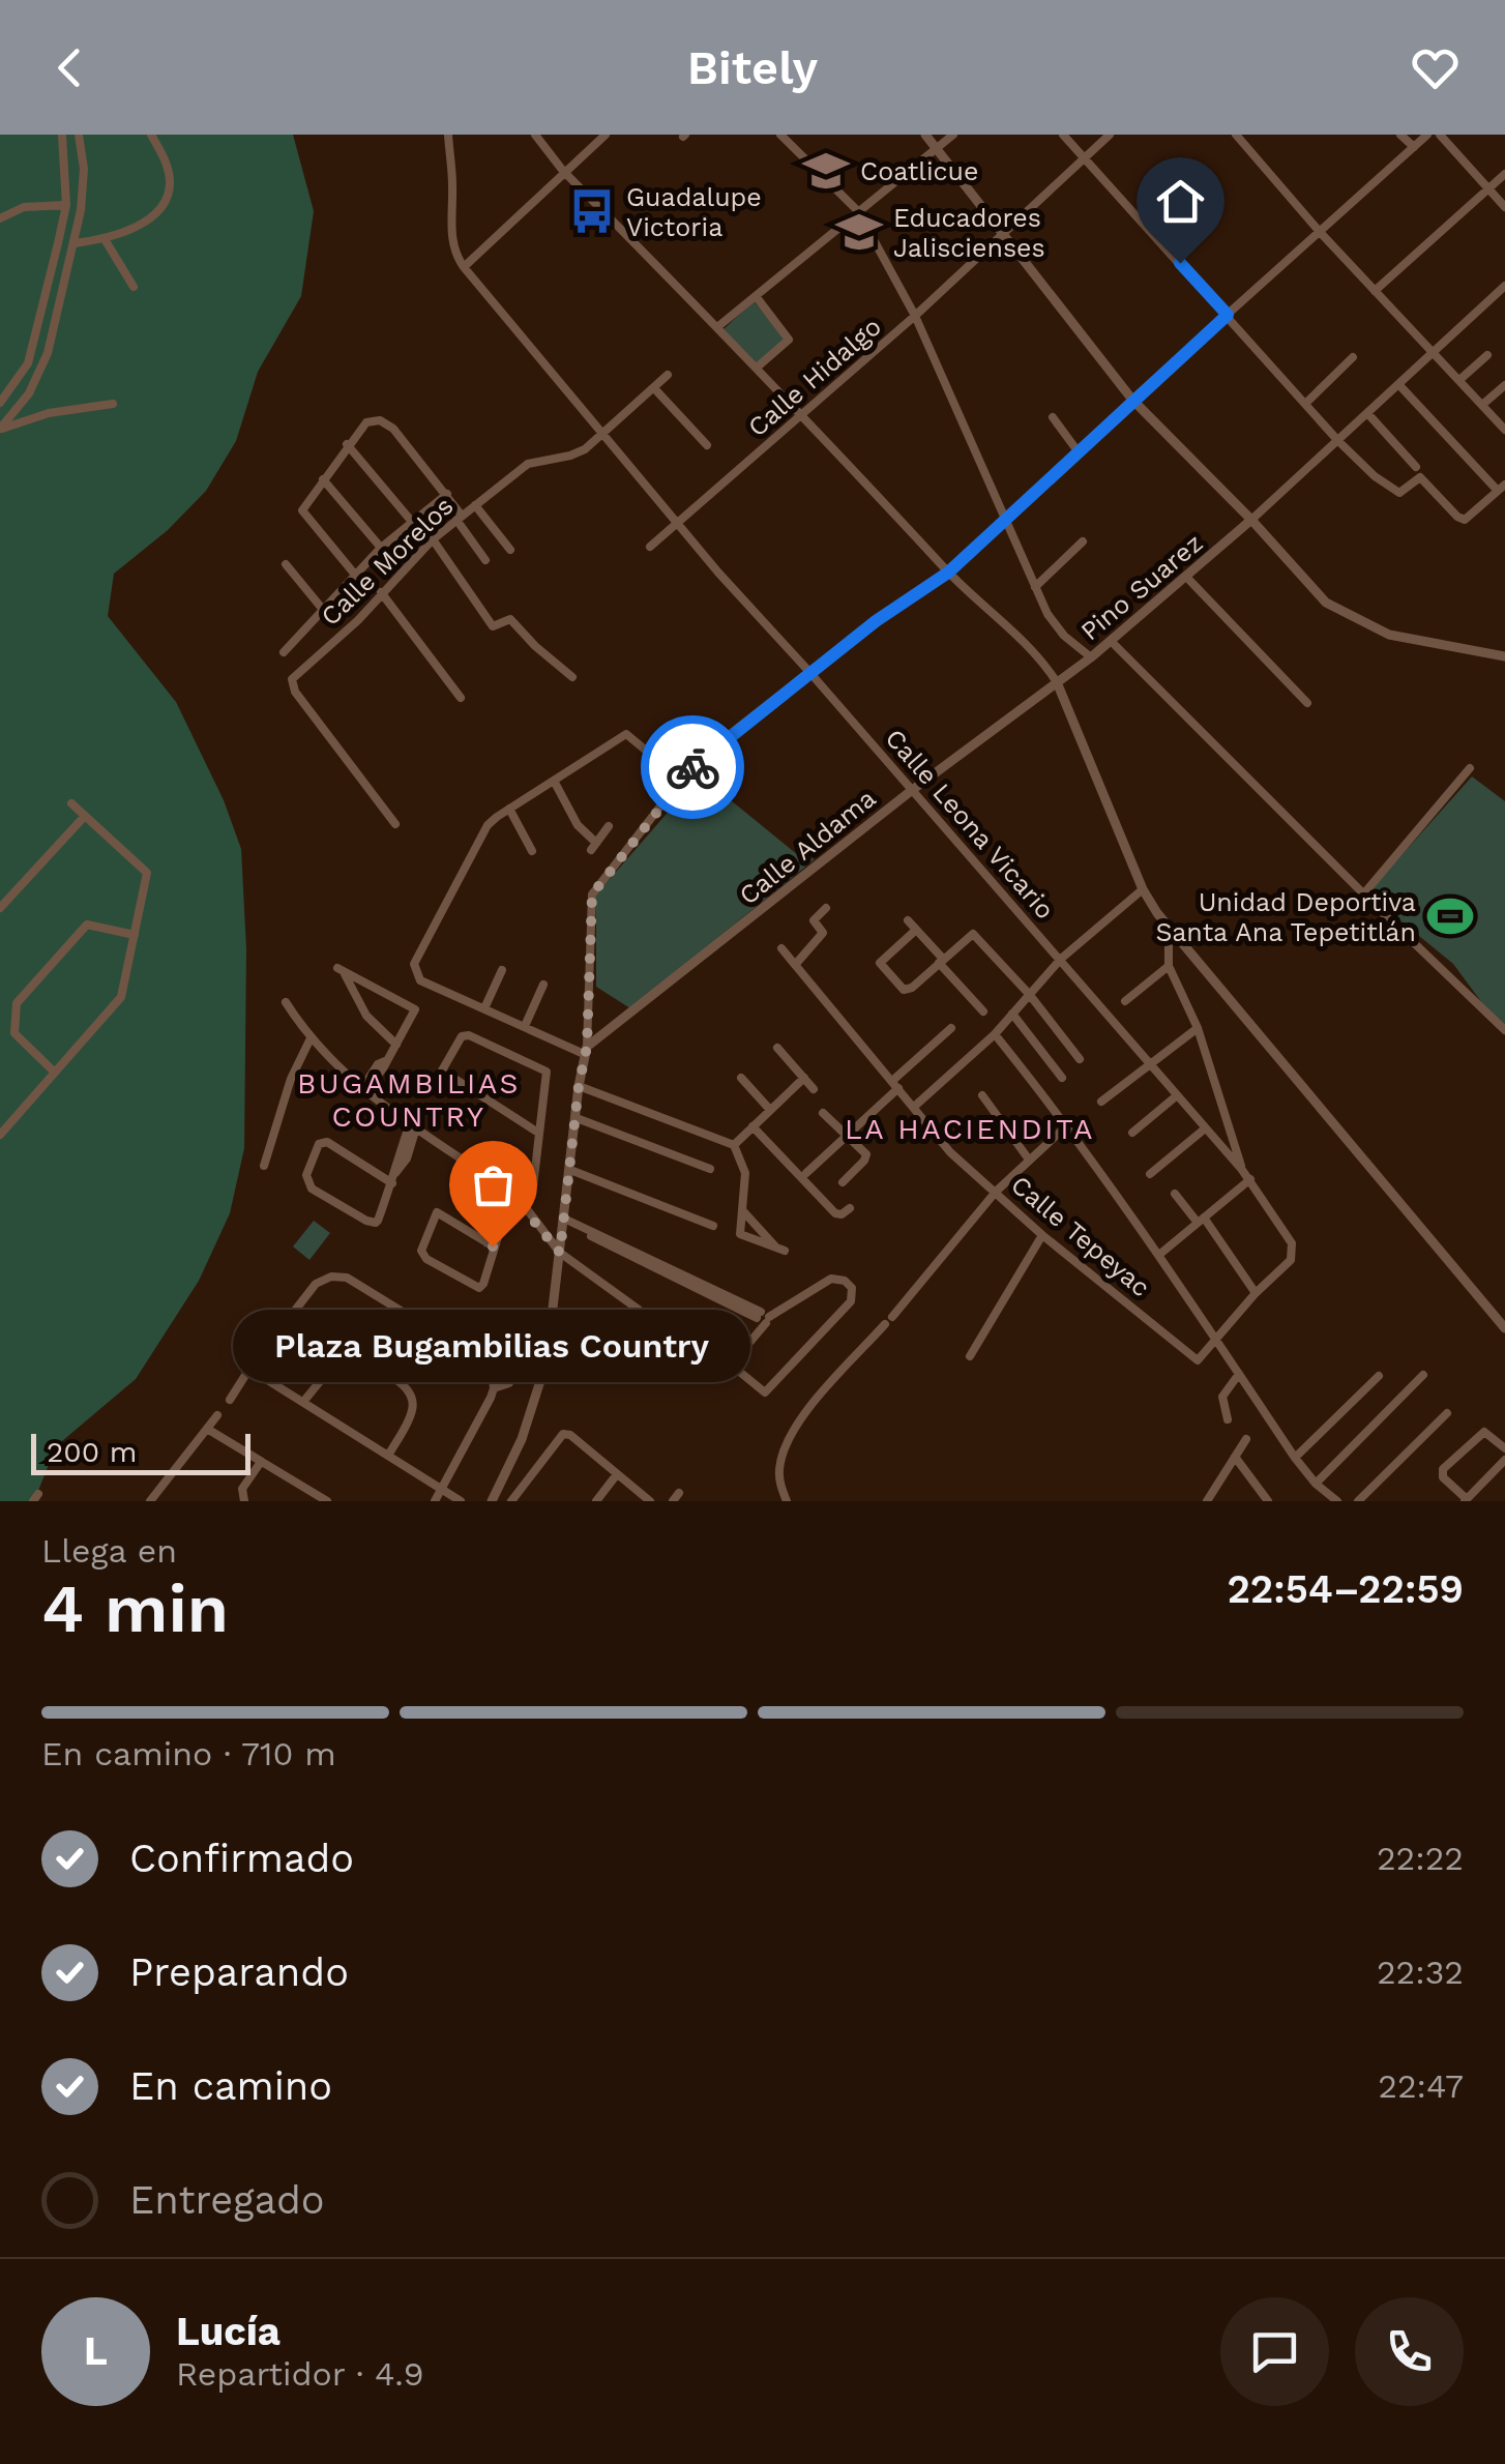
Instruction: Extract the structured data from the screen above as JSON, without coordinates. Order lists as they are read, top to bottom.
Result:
{
  "streets": {
    "street": [
      "Calle Hidalgo",
      "Calle Morelos",
      "Pino Suarez",
      "Calle Leona Vicario",
      "Calle Aldama",
      "Calle Tepeyac"
    ]
  },
  "crossings": [
    ["Calle Hidalgo", "Calle Leona Vicario"],
    ["Calle Morelos", "Calle Leona Vicario"],
    ["Pino Suarez", "Calle Aldama"],
    ["Calle Leona Vicario", "Calle Aldama"]
  ],
  "districts": ["BUGAMBILIAS COUNTRY", "LA HACIENDITA"],
  "places": {
    "school or university": ["Coatlicue", "Educadores Jaliscienses"],
    "bus stop": ["Guadalupe Victoria"],
    "sports": ["Unidad Deportiva Santa Ana Tepetitlán"],
    "other": ["Plaza Bugambilias Country"]
  },
  "scale_bar": "200 m",
  "page": {
    "header": "Bitely",
    "bubble": "Plaza Bugambilias Country",
    "scale": "200 m",
    "heading": ["4 min", "Llega en", "22:54–22:59"],
    "panel": ["Lucía", "Repartidor · 4.9"],
    "bar": "En camino · 710 m",
    "list": [
      ["Confirmado", "22:22"],
      ["Preparando", "22:32"],
      ["En camino", "22:47"],
      "Entregado"
    ],
    "round": "L"
  }
}
